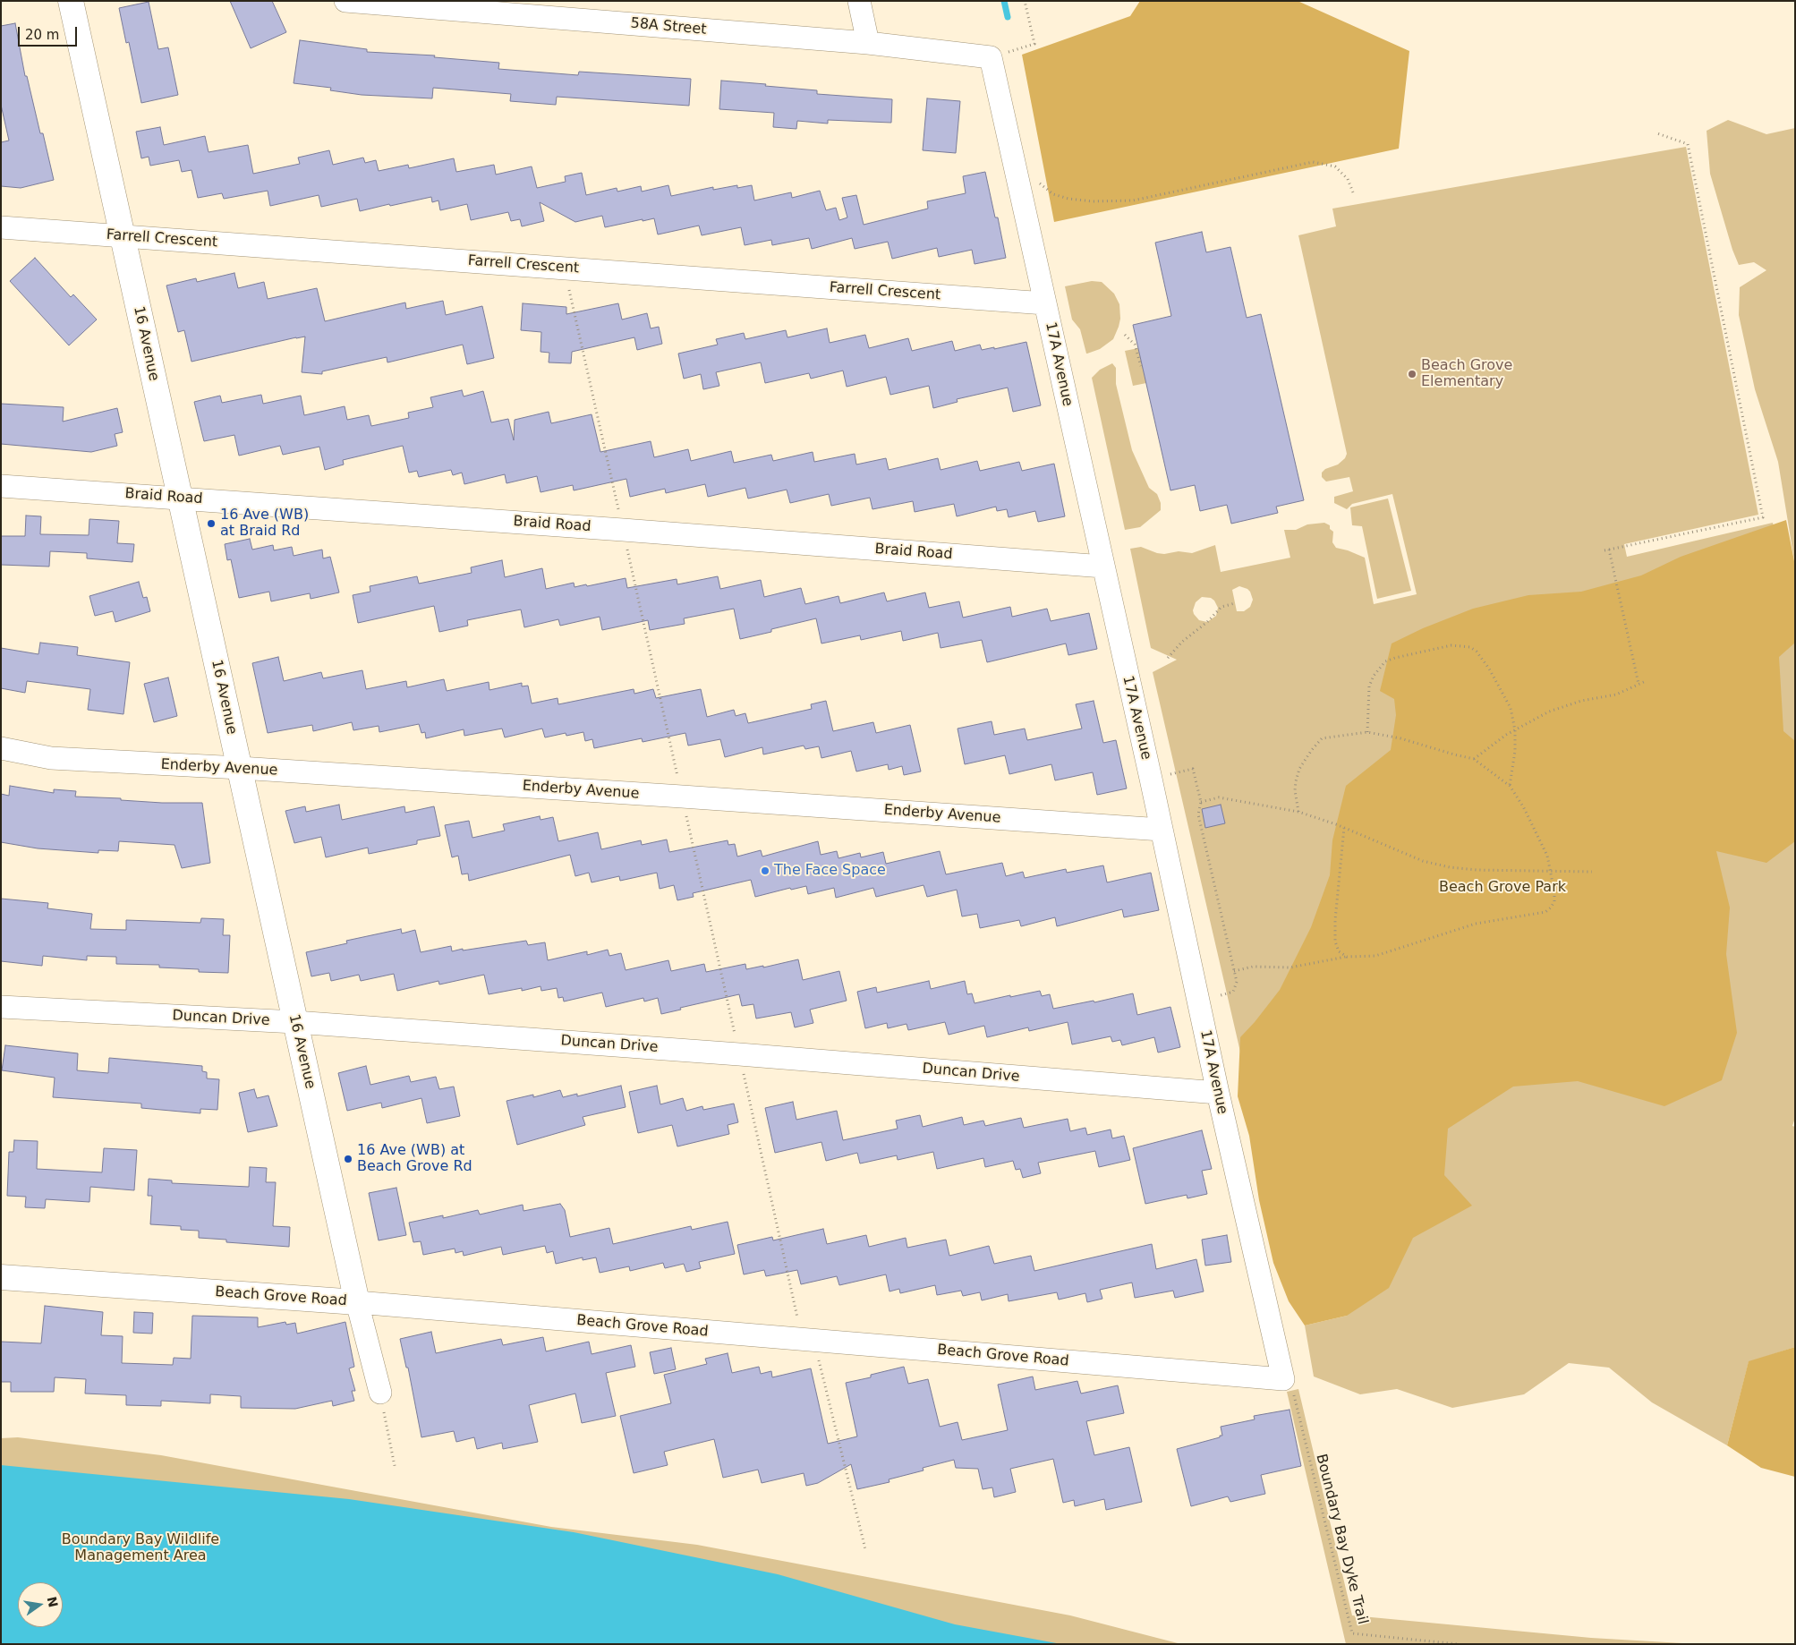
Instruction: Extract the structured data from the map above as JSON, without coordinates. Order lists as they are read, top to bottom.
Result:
{
  "streets": {
    "street": [
      "58A Street",
      "Farrell Crescent",
      "16 Avenue",
      "17A Avenue",
      "Braid Road",
      "Enderby Avenue",
      "Duncan Drive",
      "Beach Grove Road"
    ],
    "path": ["Boundary Bay Dyke Trail"]
  },
  "crossings": [
    ["58A Street", "17A Avenue"],
    ["Farrell Crescent", "16 Avenue"],
    ["Farrell Crescent", "17A Avenue"],
    ["16 Avenue", "Braid Road"],
    ["16 Avenue", "Enderby Avenue"],
    ["16 Avenue", "Duncan Drive"],
    ["16 Avenue", "Beach Grove Road"],
    ["17A Avenue", "Braid Road"],
    ["17A Avenue", "Enderby Avenue"],
    ["17A Avenue", "Duncan Drive"],
    ["17A Avenue", "Beach Grove Road"],
    ["17A Avenue", "Boundary Bay Dyke Trail"],
    ["Beach Grove Road", "Boundary Bay Dyke Trail"]
  ],
  "parks": ["Beach Grove Park", "Boundary Bay Wildlife Management Area"],
  "places": [
    "Beach Grove Elementary",
    "16 Ave (WB) at Braid Rd",
    "The Face Space",
    "16 Ave (WB) at Beach Grove Rd"
  ],
  "scale_bar": "20 m",
  "north": "right"
}
